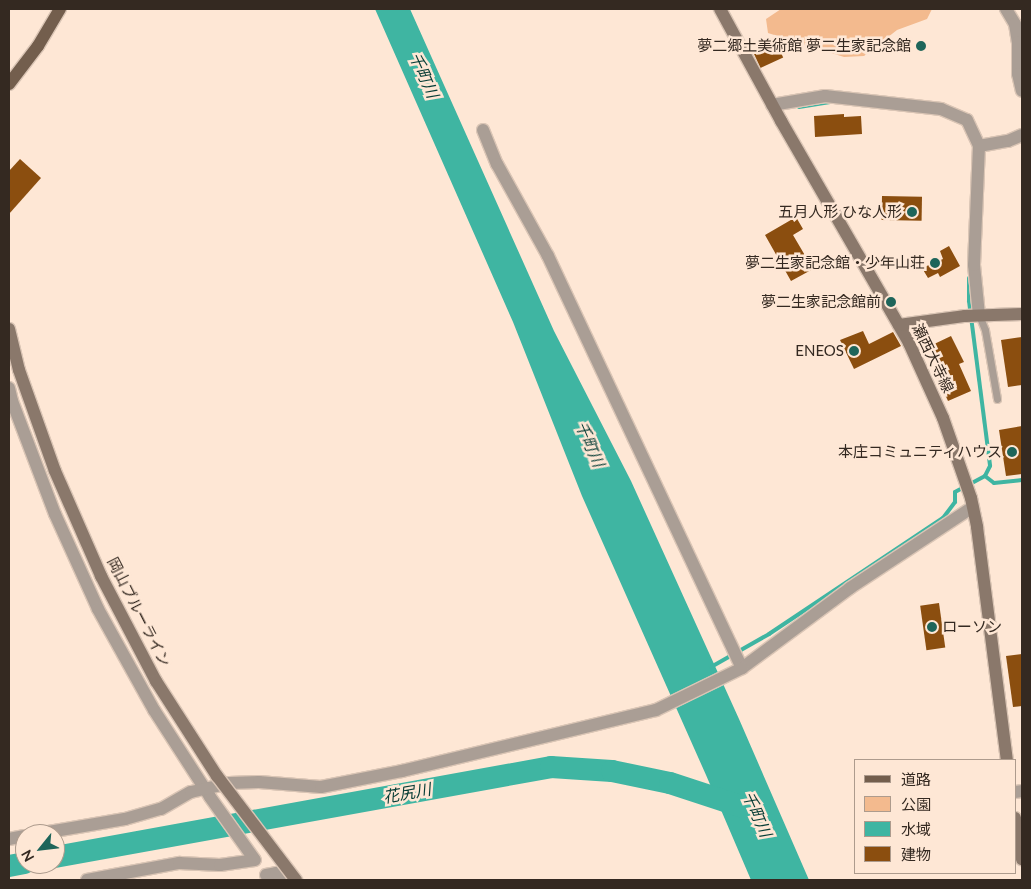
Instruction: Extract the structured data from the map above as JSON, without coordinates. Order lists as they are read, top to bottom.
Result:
{
  "streets": {
    "main road": ["瀬西大寺線", "岡山ブルーライン"]
  },
  "water": ["千町川", "花尻川"],
  "places": [
    "夢二郷土美術館 夢二生家記念館",
    "五月人形 ひな人形",
    "夢二生家記念館・少年山荘",
    "夢二生家記念館前",
    "ENEOS",
    "本庄コミュニティハウス",
    "ローソン"
  ],
  "legend": [
    "道路",
    "公園",
    "水域",
    "建物"
  ],
  "north": "bottom left"
}
